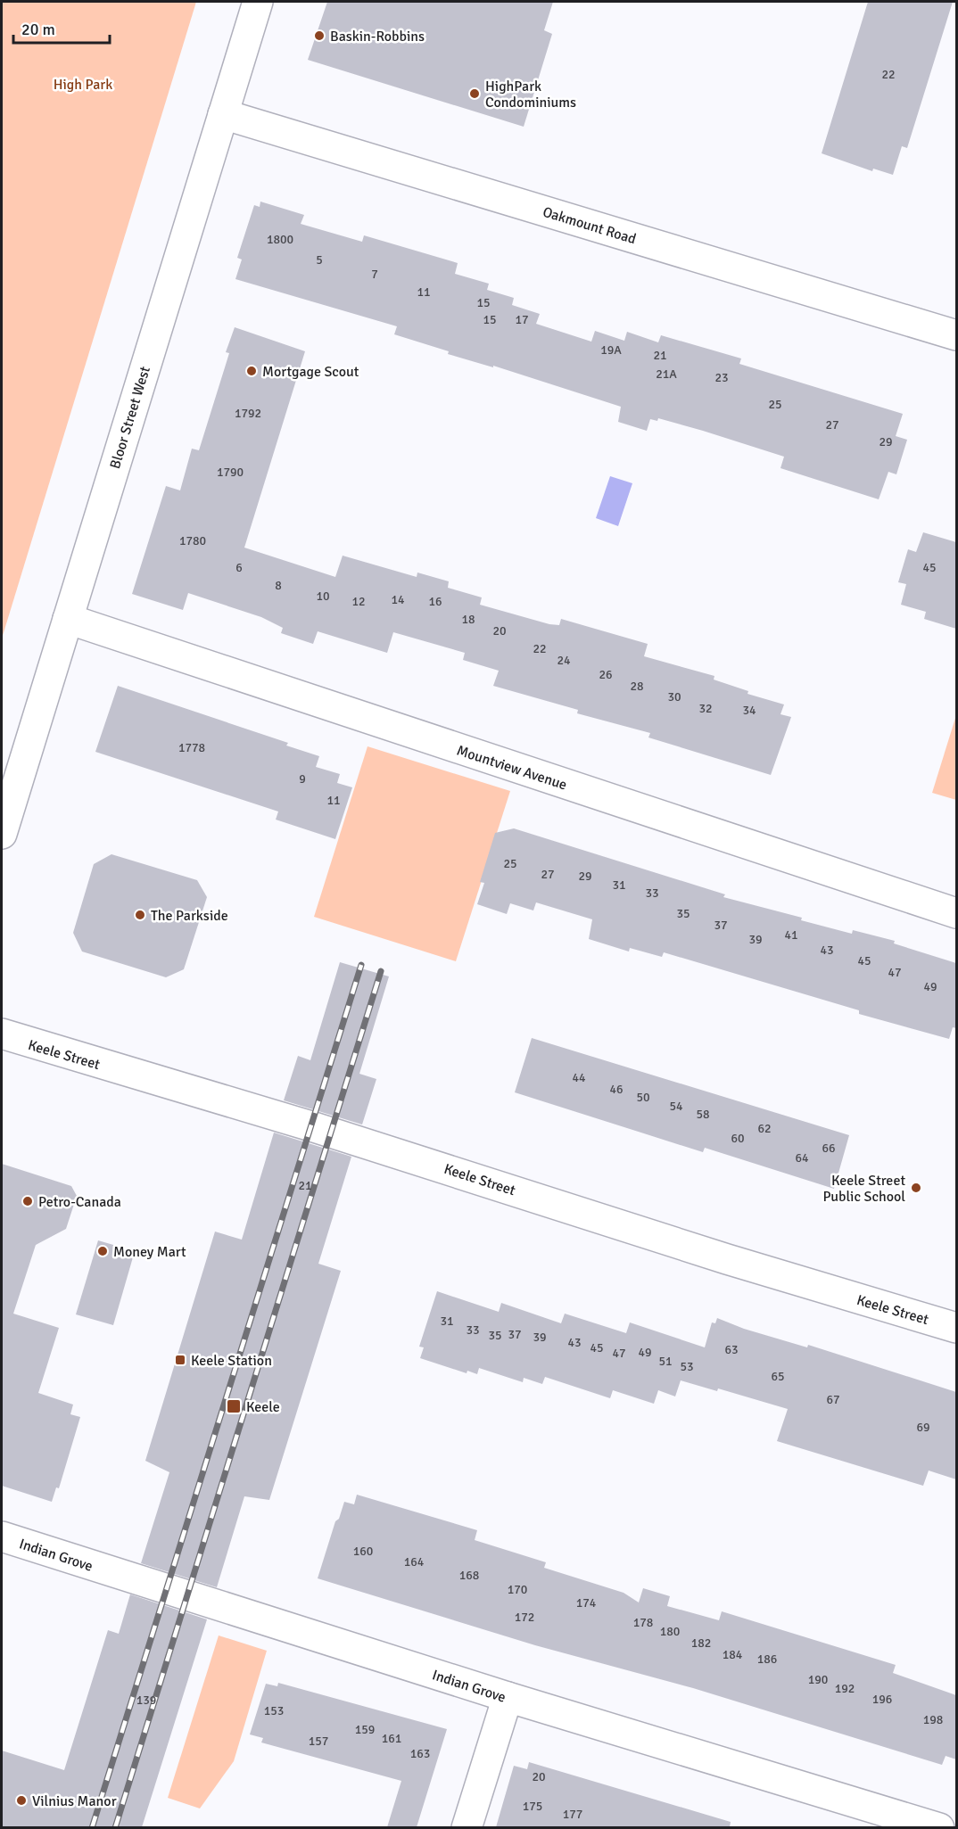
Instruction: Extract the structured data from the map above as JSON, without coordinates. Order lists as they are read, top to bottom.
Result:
{
  "streets": {
    "street": [
      "Oakmount Road",
      "Bloor Street West",
      "Mountview Avenue",
      "Keele Street",
      "Indian Grove"
    ]
  },
  "crossings": [
    ["Oakmount Road", "Bloor Street West"],
    ["Bloor Street West", "Mountview Avenue"]
  ],
  "parks": ["High Park"],
  "places": {
    "other": [
      "Baskin-Robbins",
      "HighPark Condominiums",
      "Mortgage Scout",
      "The Parkside",
      "Keele Street Public School",
      "Petro-Canada",
      "Money Mart",
      "Vilnius Manor"
    ],
    "transit": ["Keele Station", "Keele"]
  },
  "house_numbers": [
    "22",
    "1800",
    "5",
    "7",
    "11",
    "15",
    "15",
    "17",
    "19A",
    "21",
    "21A",
    "23",
    "25",
    "1792",
    "27",
    "29",
    "1790",
    "1780",
    "6",
    "45",
    "8",
    "10",
    "14",
    "12",
    "16",
    "18",
    "20",
    "22",
    "24",
    "26",
    "28",
    "30",
    "32",
    "34",
    "1778",
    "9",
    "11",
    "25",
    "27",
    "29",
    "31",
    "33",
    "35",
    "37",
    "41",
    "39",
    "43",
    "45",
    "47",
    "49",
    "44",
    "46",
    "50",
    "54",
    "58",
    "62",
    "60",
    "66",
    "64",
    "21",
    "31",
    "33",
    "37",
    "35",
    "39",
    "43",
    "45",
    "63",
    "49",
    "47",
    "51",
    "53",
    "65",
    "67",
    "69",
    "160",
    "164",
    "168",
    "170",
    "174",
    "172",
    "178",
    "180",
    "182",
    "184",
    "186",
    "190",
    "192",
    "196",
    "139",
    "153",
    "198",
    "159",
    "161",
    "157",
    "163",
    "20",
    "175",
    "177"
  ],
  "scale_bar": "20 m"
}
